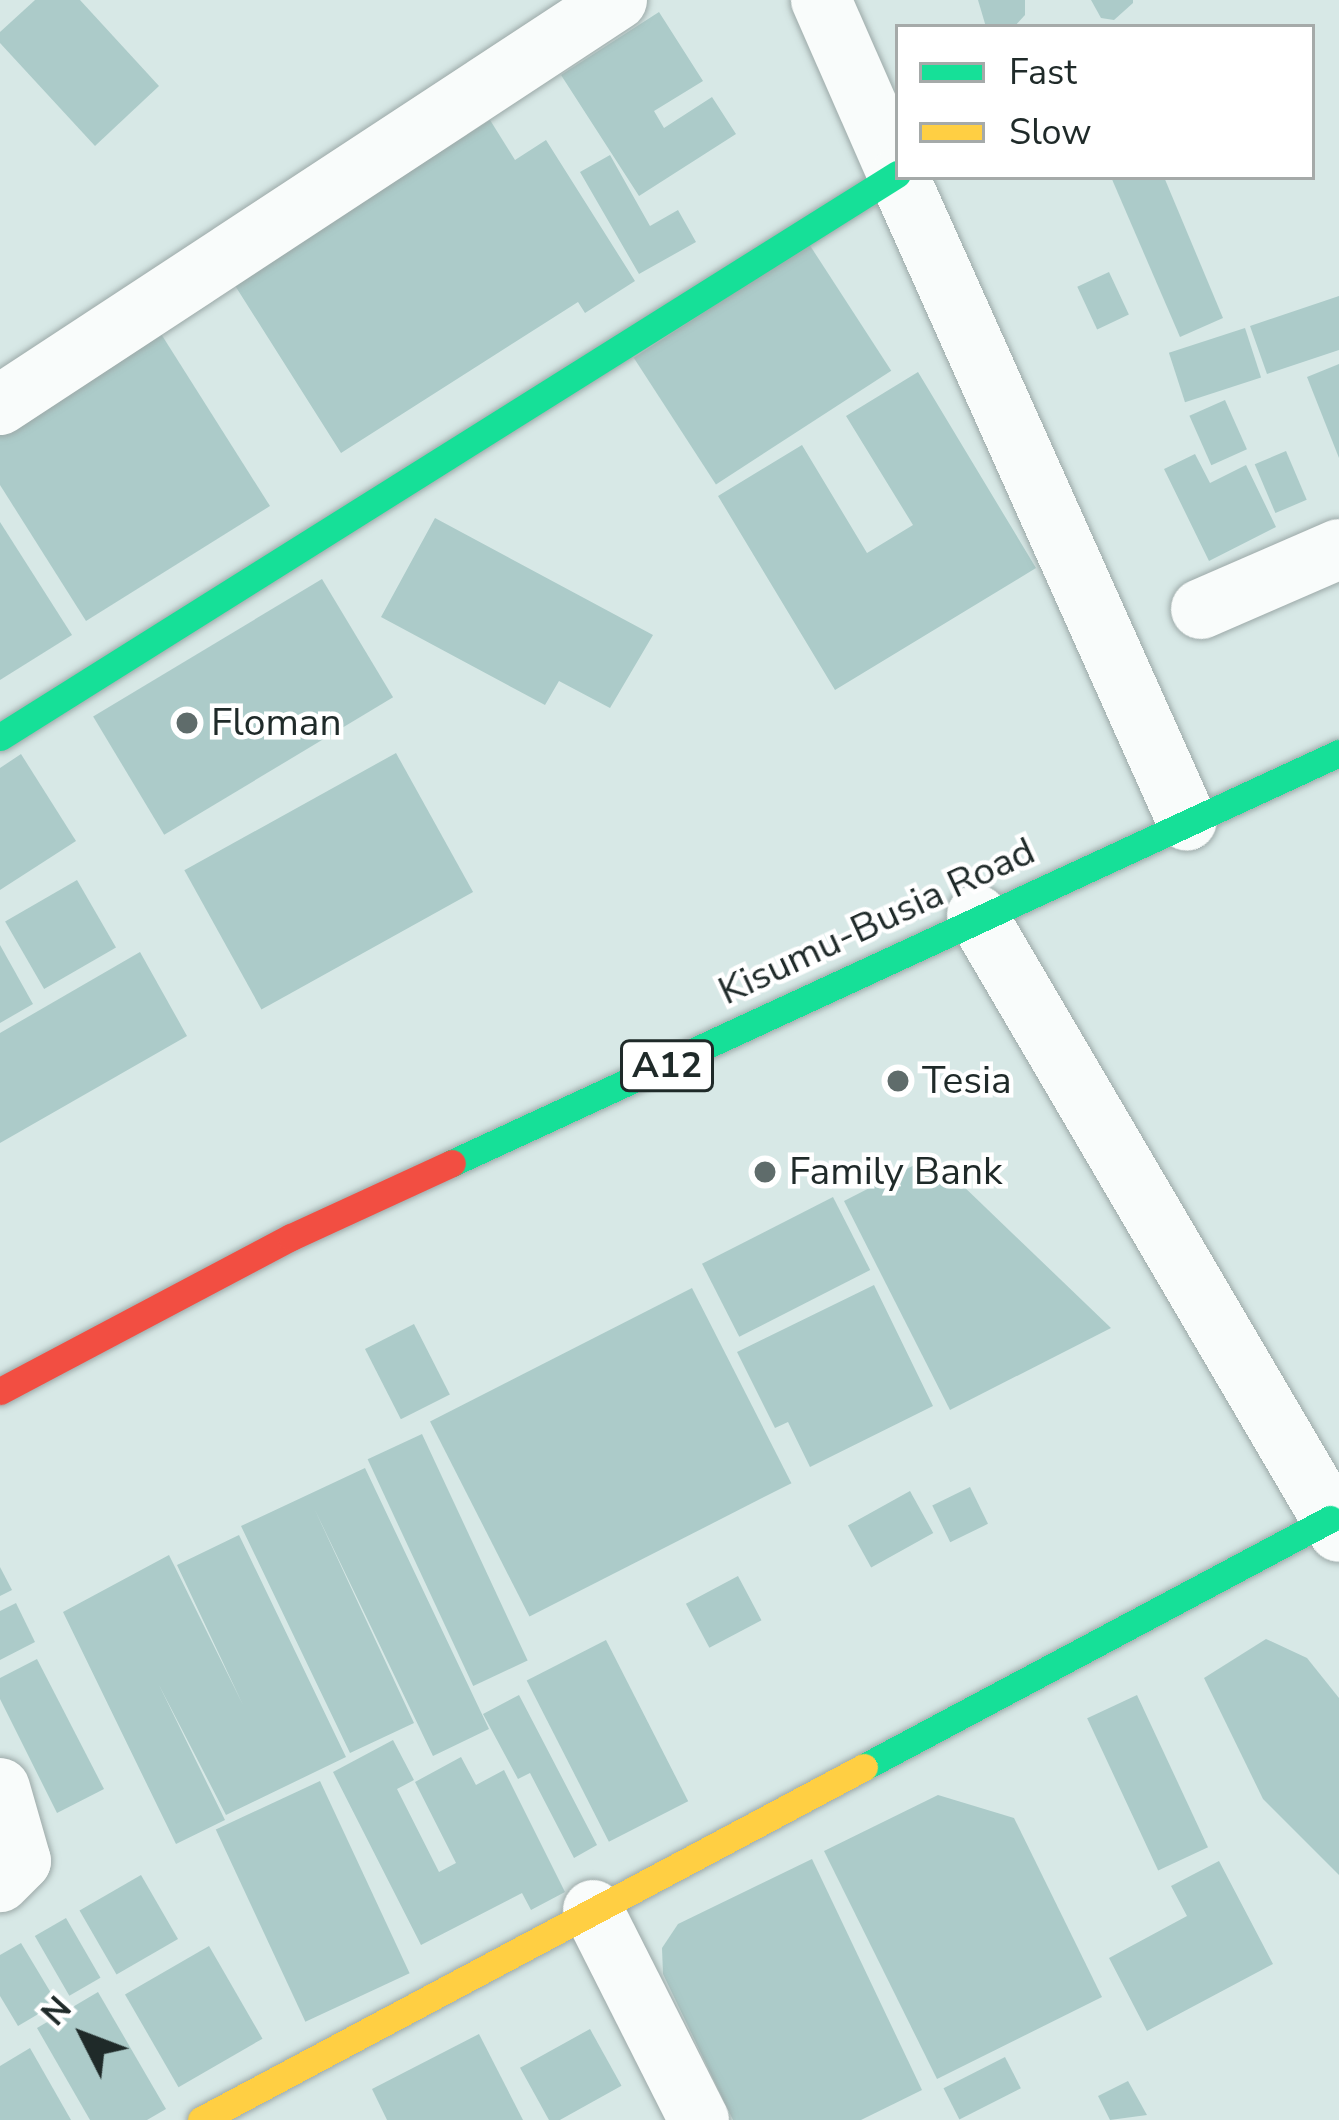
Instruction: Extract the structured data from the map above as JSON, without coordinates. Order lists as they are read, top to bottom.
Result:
{
  "streets": {
    "main road": ["Kisumu-Busia Road", "A12"]
  },
  "places": ["Floman", "Tesia", "Family Bank"],
  "legend": ["Fast", "Slow"],
  "north": "top left"
}
